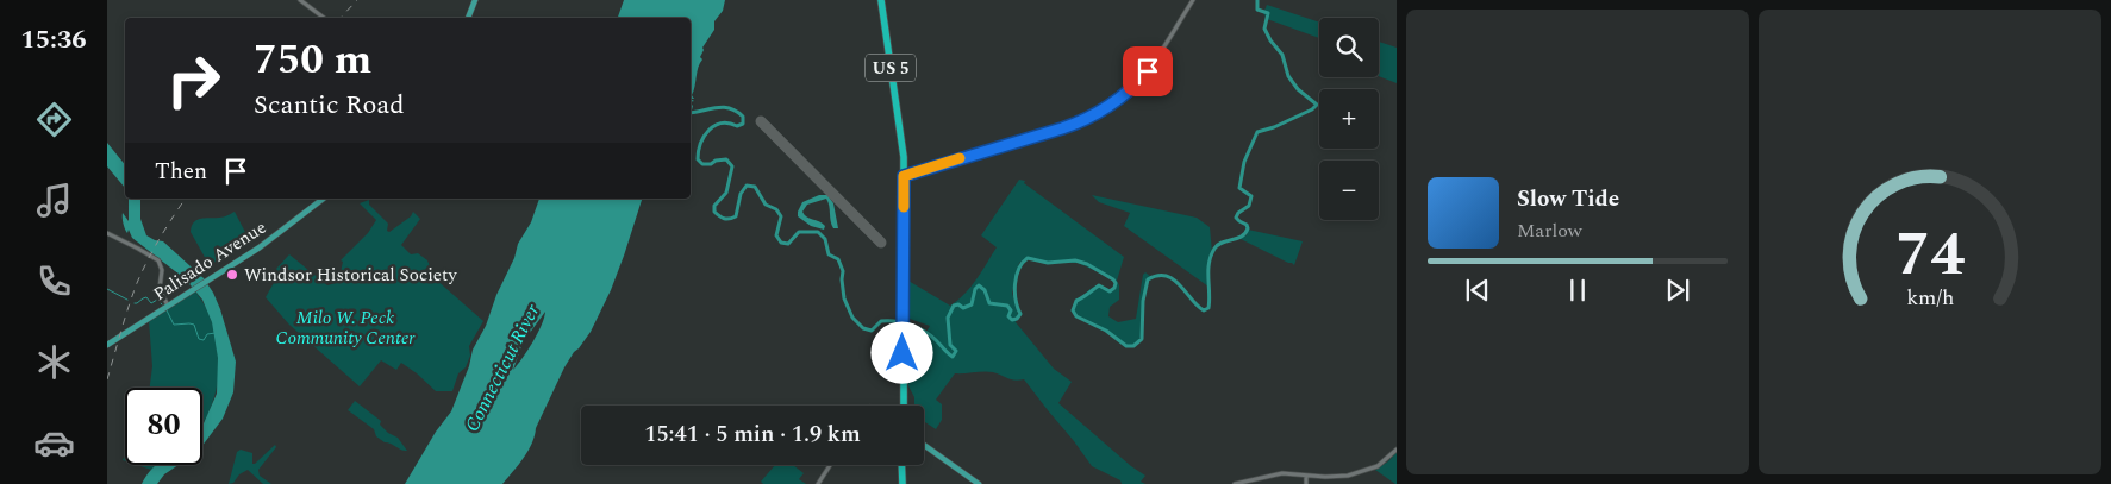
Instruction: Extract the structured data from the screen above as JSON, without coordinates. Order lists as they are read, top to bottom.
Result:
{
  "streets": {
    "highway": ["US 5"],
    "main road": ["Palisado Avenue"]
  },
  "water": ["Connecticut River"],
  "parks": ["Milo W. Peck Community Center"],
  "places": ["Windsor Historical Society"],
  "page": {
    "tabs": "15:36",
    "map_buttons": ["+", "−"],
    "turn": ["750 m", "Scantic Road"],
    "then": "Then",
    "song": ["Slow Tide", "Marlow"],
    "limit": "80",
    "trip": "15:41 · 5 min · 1.9 km",
    "gauge": ["74", "km/h"]
  }
}
